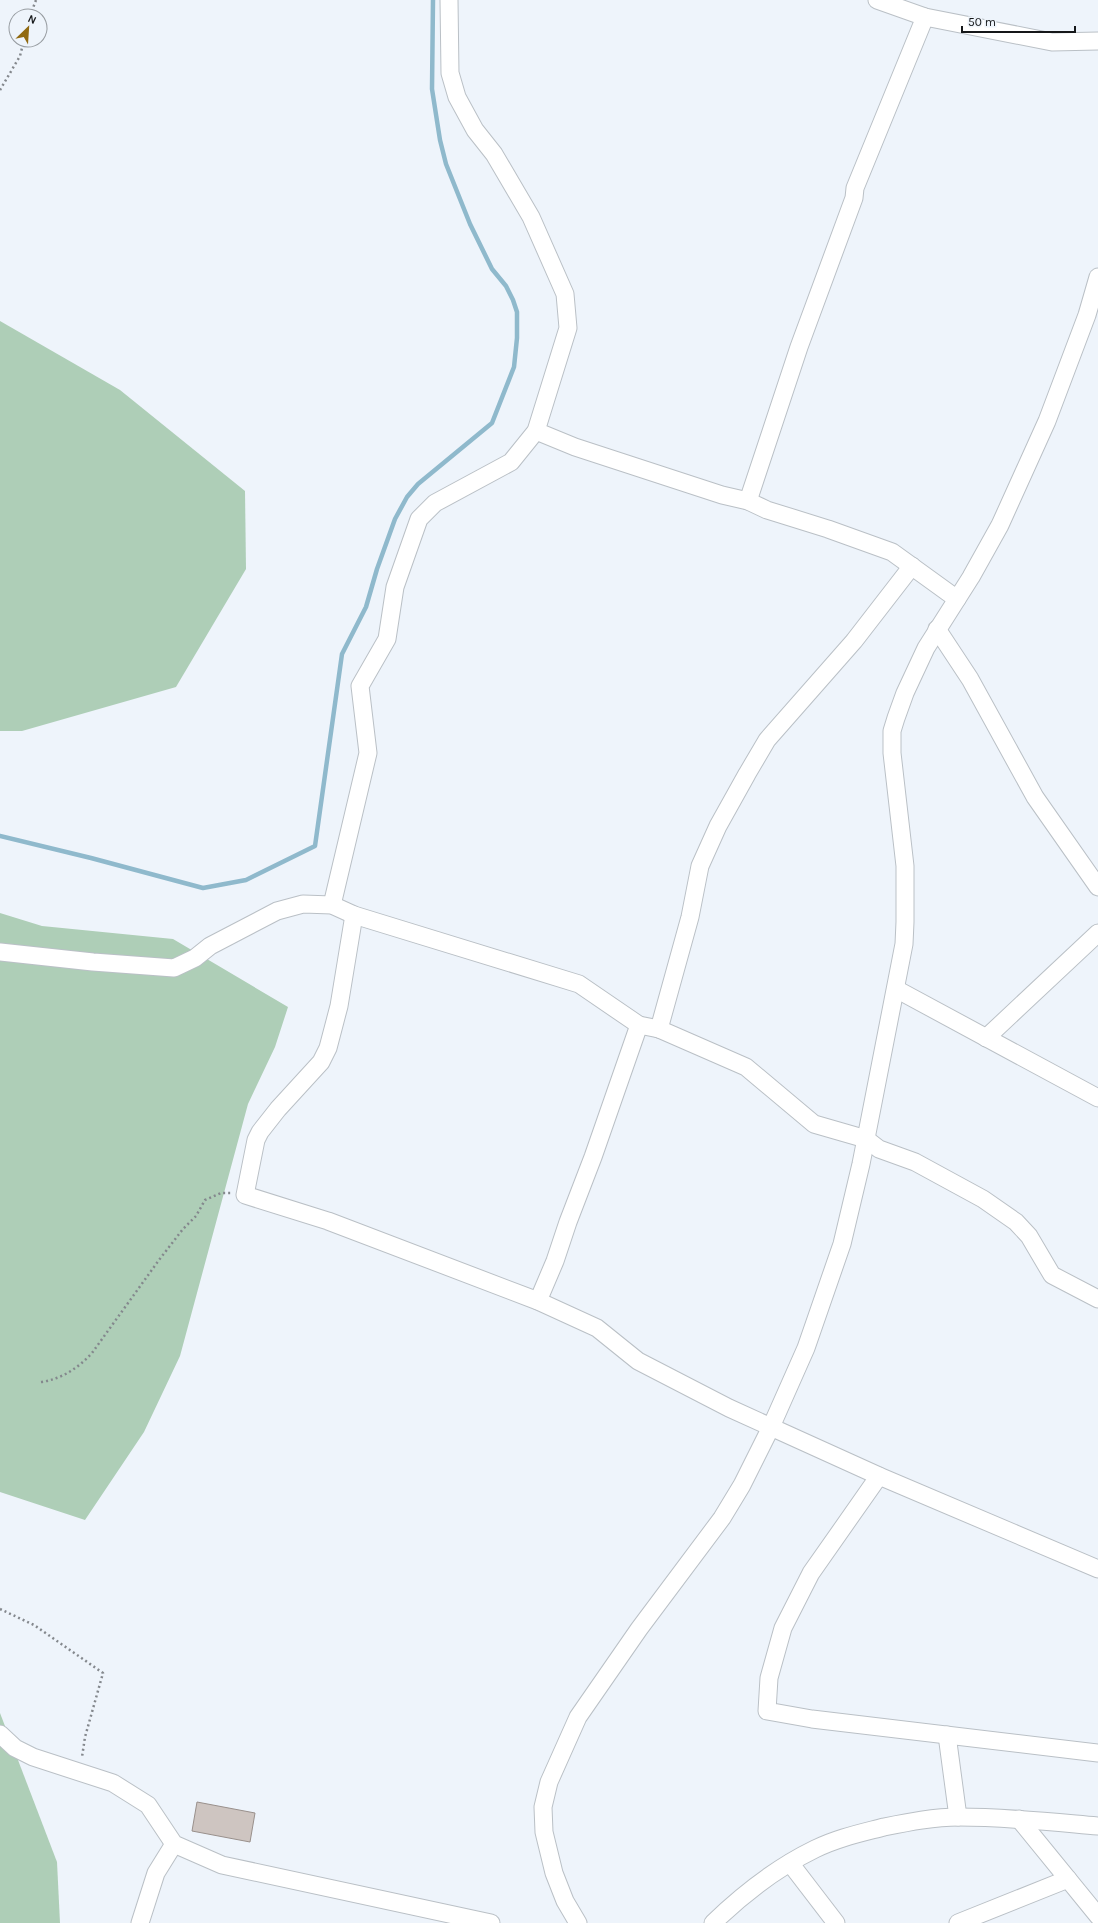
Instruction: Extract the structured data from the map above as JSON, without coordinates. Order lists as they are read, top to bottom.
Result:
{
  "scale_bar": "50 m",
  "north": "top right"
}
